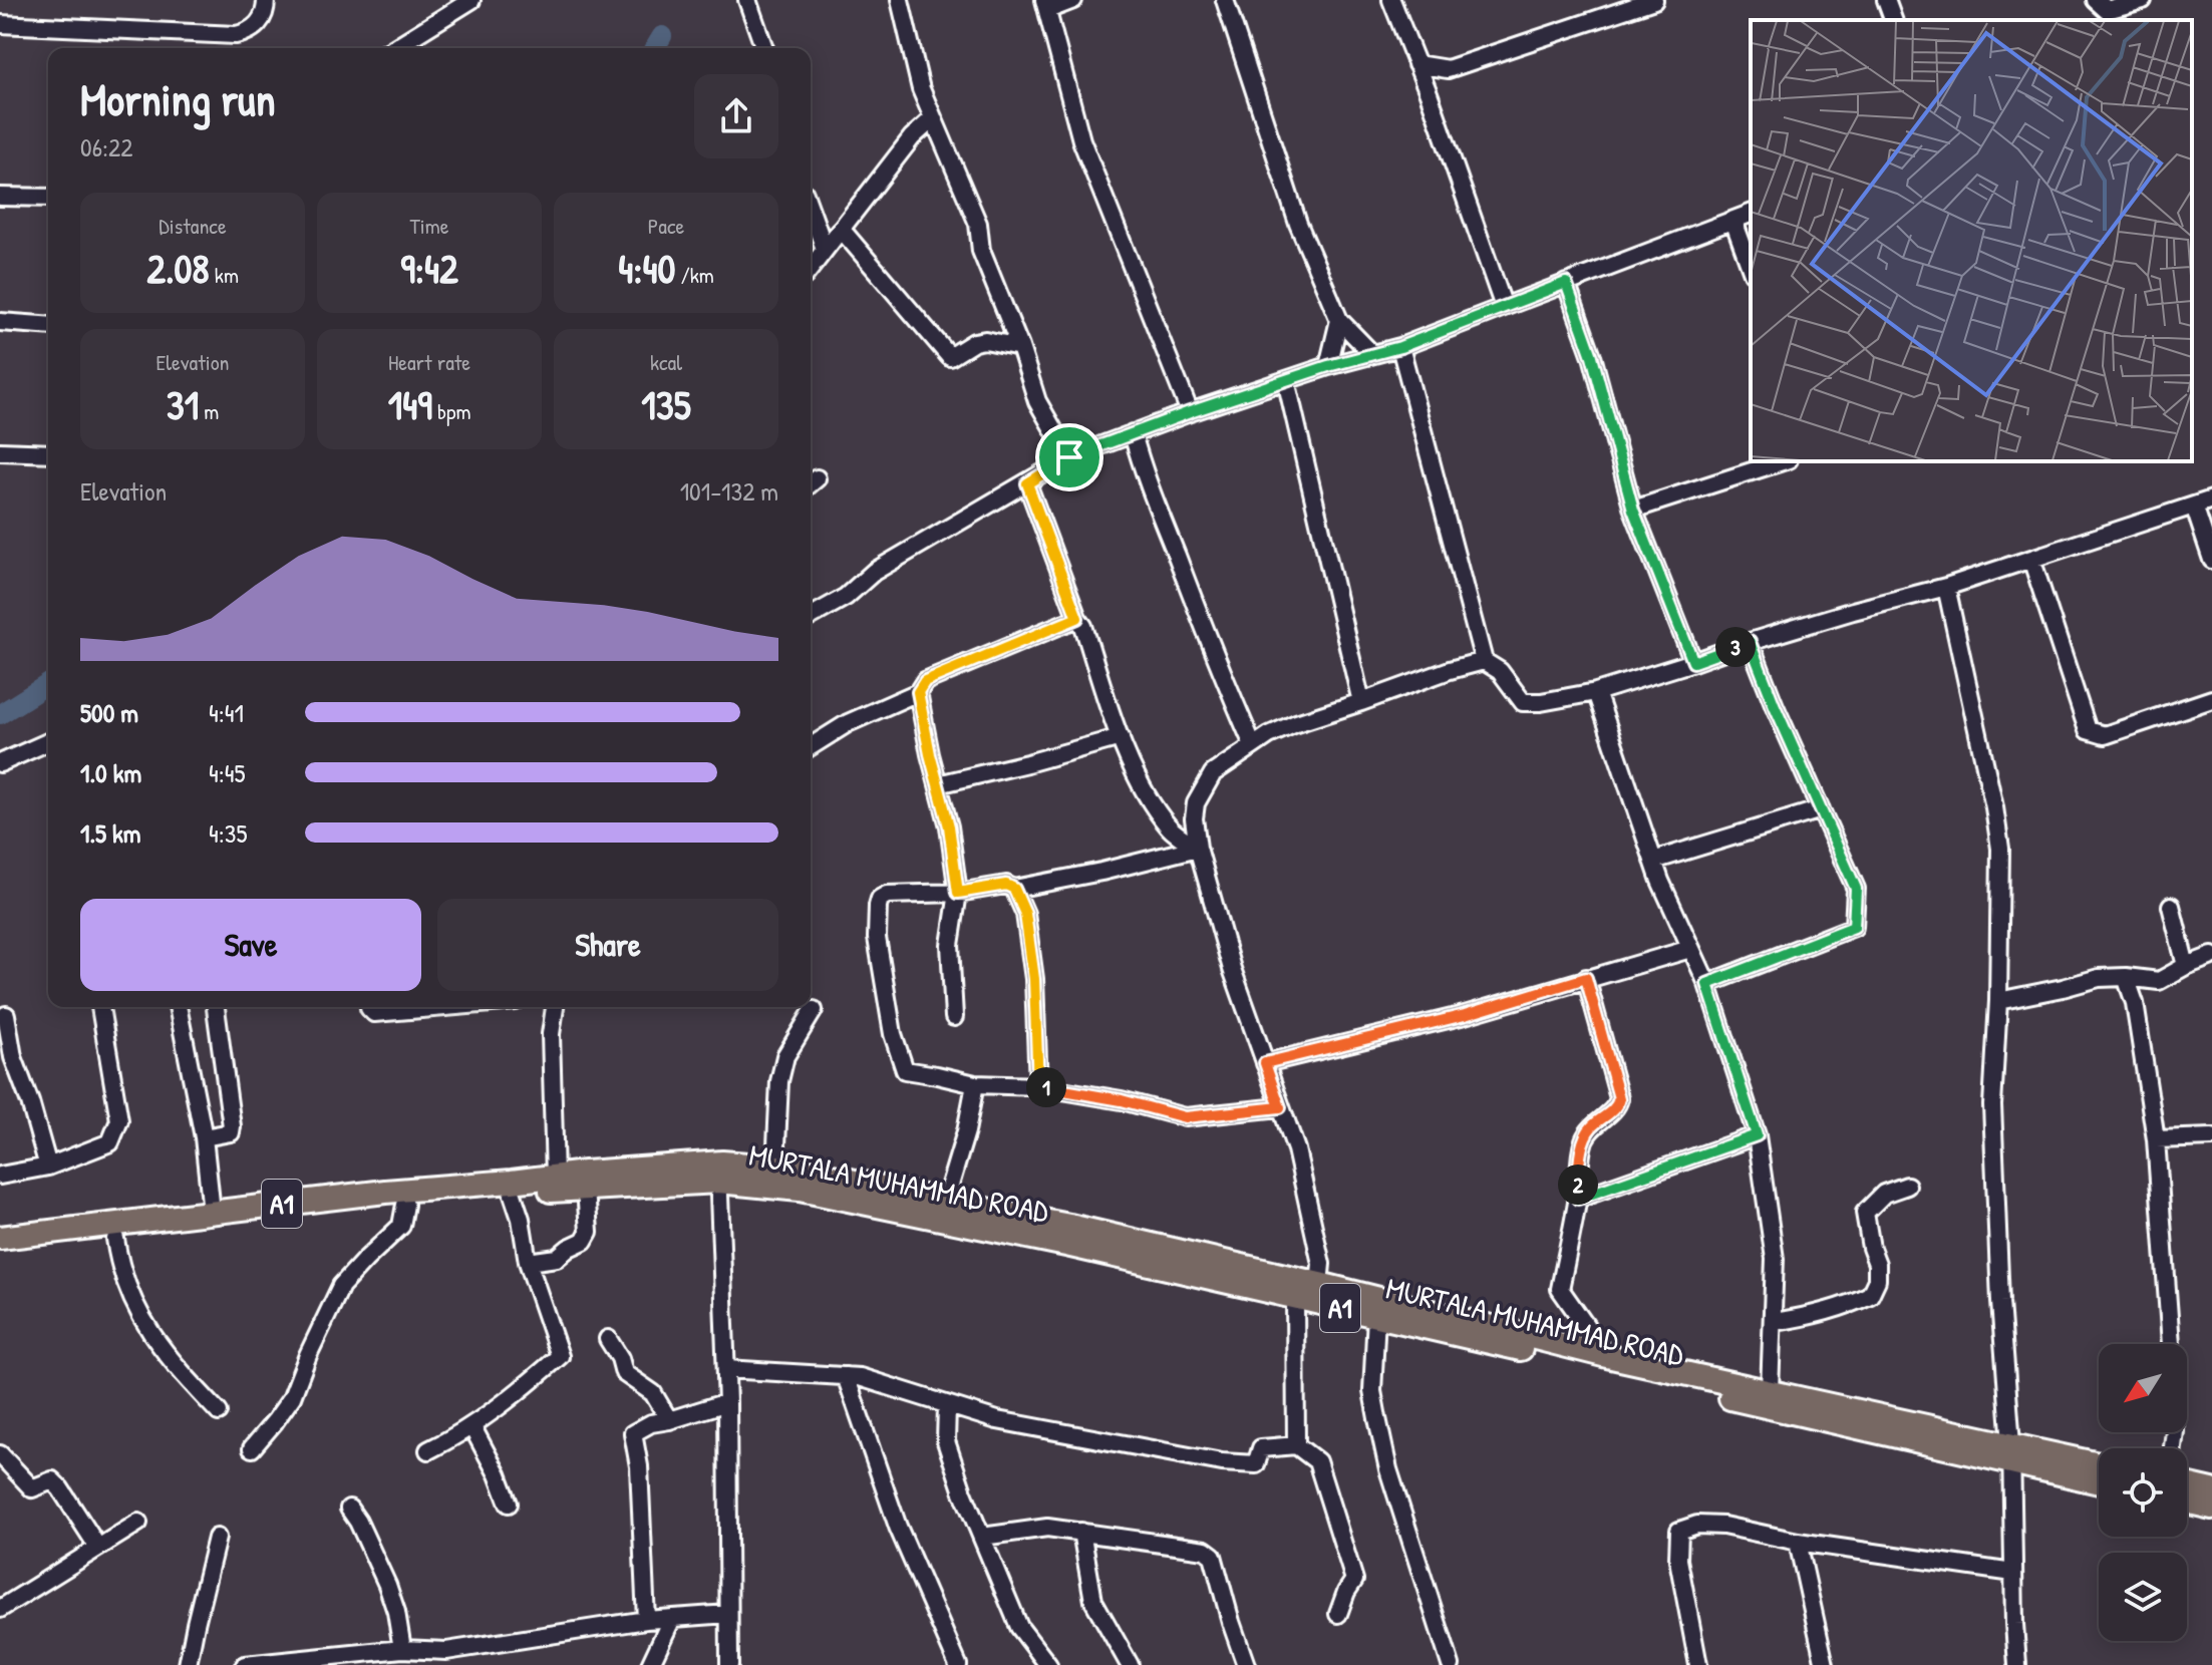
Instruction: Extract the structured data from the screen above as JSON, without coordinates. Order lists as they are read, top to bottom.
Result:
{
  "streets": {
    "highway": ["MURTALA MUHAMMAD ROAD", "A1"]
  },
  "crossings": [
    ["MURTALA MUHAMMAD ROAD", "A1"]
  ],
  "north": "bottom left",
  "page": {
    "heading": ["Morning run", "06:22"],
    "stats": [
      ["Distance", "2.08 km"],
      ["Time", "9:42"],
      ["Pace", "4:40 /km"],
      ["Elevation", "31 m"],
      ["Heart rate", "149 bpm"],
      ["kcal", "135"]
    ],
    "chart": ["Elevation", "101–132 m"],
    "pins": ["3", "1", "2"],
    "list": [
      {
        "name": "500 m",
        "note": "4:41"
      },
      {
        "name": "1.0 km",
        "note": "4:45"
      },
      {
        "name": "1.5 km",
        "note": "4:35"
      }
    ],
    "buttons": ["Save", "Share"]
  }
}
